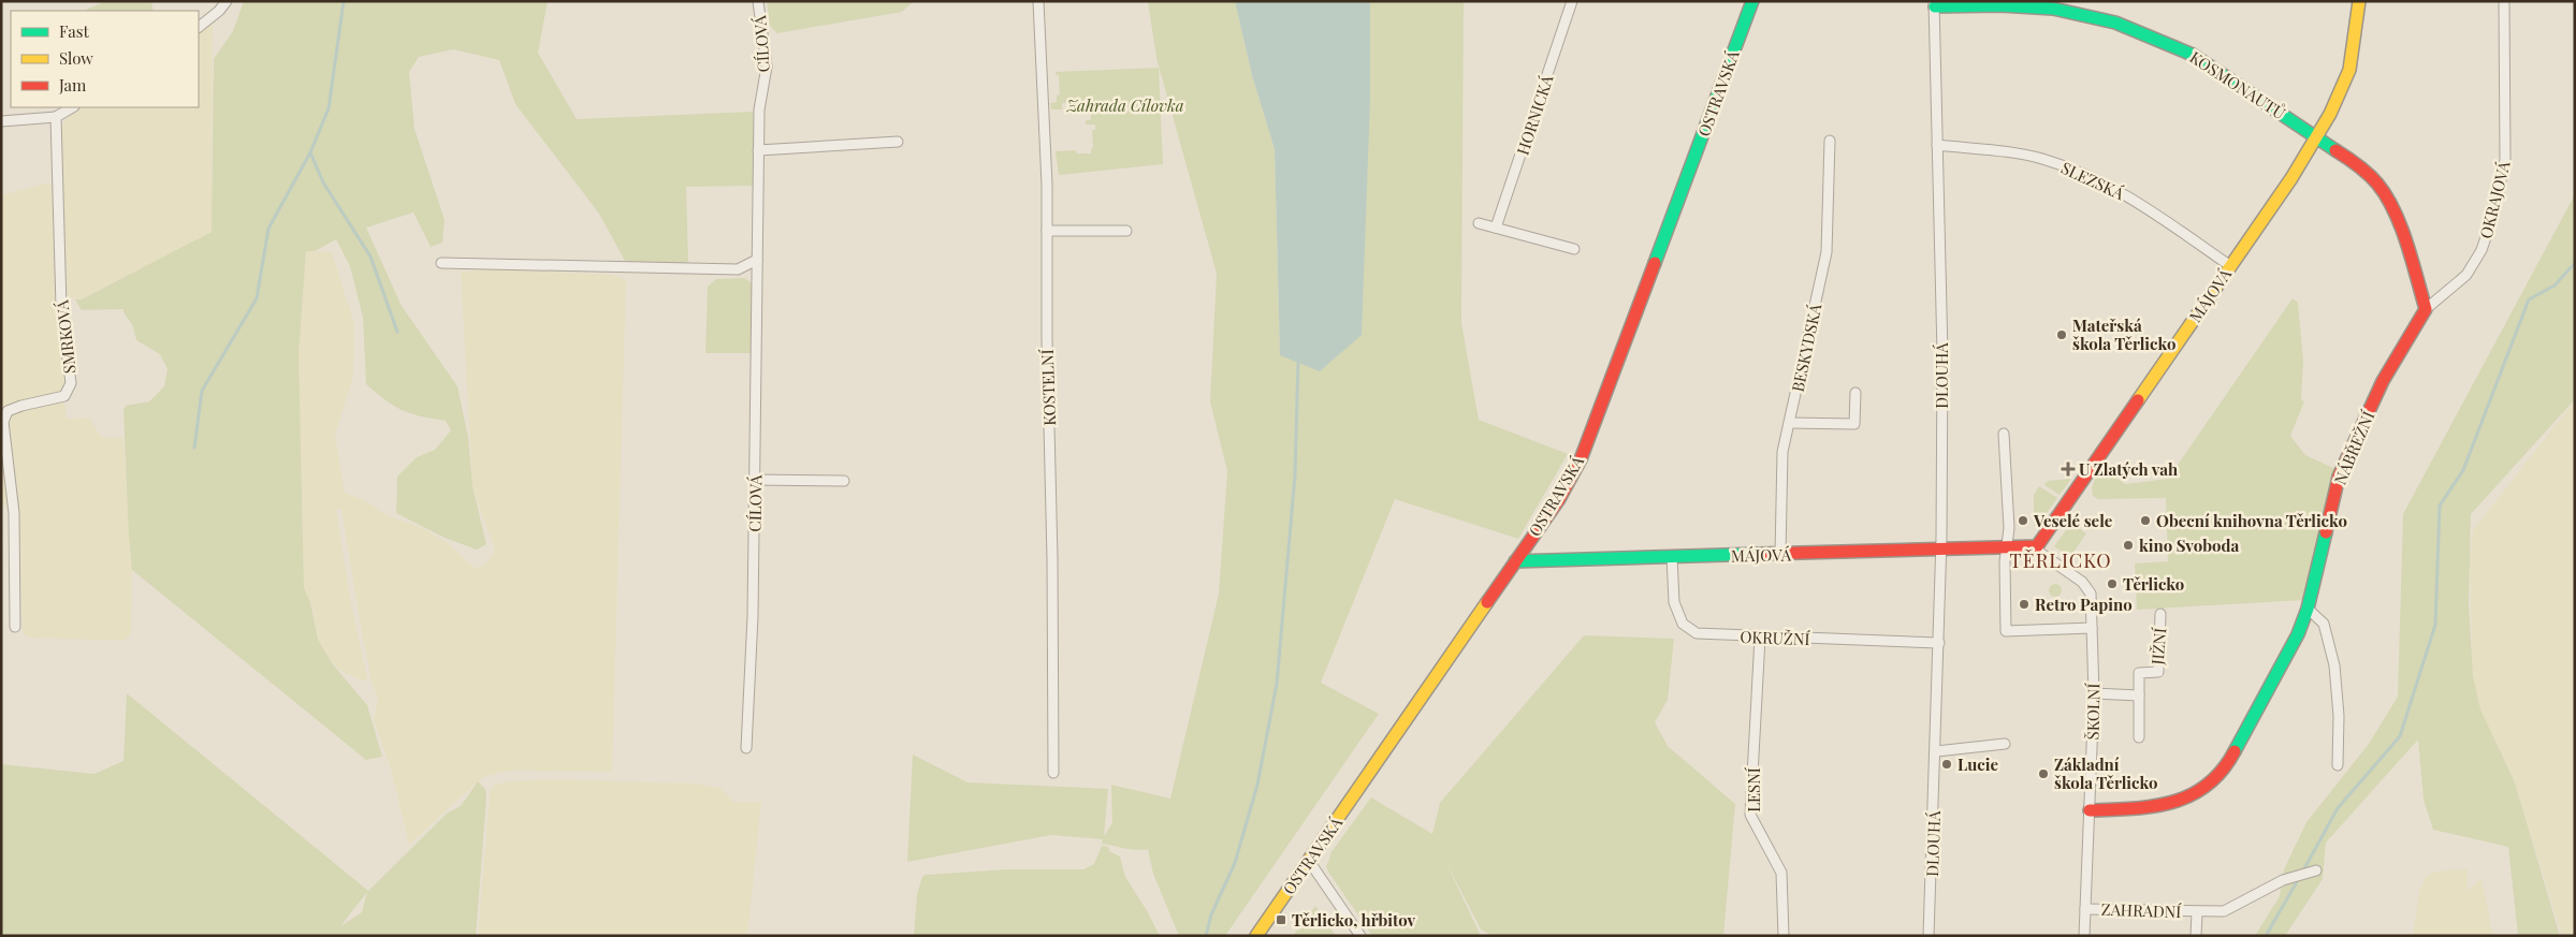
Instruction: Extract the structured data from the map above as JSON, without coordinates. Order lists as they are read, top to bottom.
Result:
{
  "streets": {
    "street": [
      "CÍLOVÁ",
      "KOSMONAUTŮ",
      "OSTRAVSKÁ",
      "HORNICKÁ",
      "SLEZSKÁ",
      "OKRAJOVÁ",
      "MÁJOVÁ",
      "SMRKOVÁ",
      "BESKYDSKÁ",
      "DLOUHÁ",
      "KOSTELNÍ",
      "NÁBŘEŽNÍ",
      "OKRUŽNÍ",
      "JIŽNÍ",
      "ŠKOLNÍ",
      "LESNÍ",
      "ZAHRADNÍ"
    ]
  },
  "crossings": [
    ["KOSMONAUTŮ", "MÁJOVÁ"],
    ["KOSMONAUTŮ", "DLOUHÁ"],
    ["OSTRAVSKÁ", "MÁJOVÁ"],
    ["SLEZSKÁ", "MÁJOVÁ"],
    ["SLEZSKÁ", "DLOUHÁ"],
    ["OKRAJOVÁ", "NÁBŘEŽNÍ"],
    ["MÁJOVÁ", "BESKYDSKÁ"],
    ["MÁJOVÁ", "DLOUHÁ"],
    ["MÁJOVÁ", "OKRUŽNÍ"],
    ["MÁJOVÁ", "ŠKOLNÍ"],
    ["DLOUHÁ", "OKRUŽNÍ"],
    ["NÁBŘEŽNÍ", "ŠKOLNÍ"],
    ["OKRUŽNÍ", "LESNÍ"],
    ["ŠKOLNÍ", "ZAHRADNÍ"]
  ],
  "districts": ["TĚRLICKO"],
  "parks": ["Zahrada Cílovka"],
  "places": {
    "other": [
      "Mateřská škola Těrlicko",
      "Veselé sele",
      "Obecní knihovna Těrlicko",
      "kino Svoboda",
      "Těrlicko",
      "Retro Papino",
      "Lucie",
      "Základní škola Těrlicko"
    ],
    "health": ["U Zlatých vah"],
    "transit": ["Těrlicko, hřbitov"]
  },
  "legend": ["Fast", "Slow", "Jam"]
}
